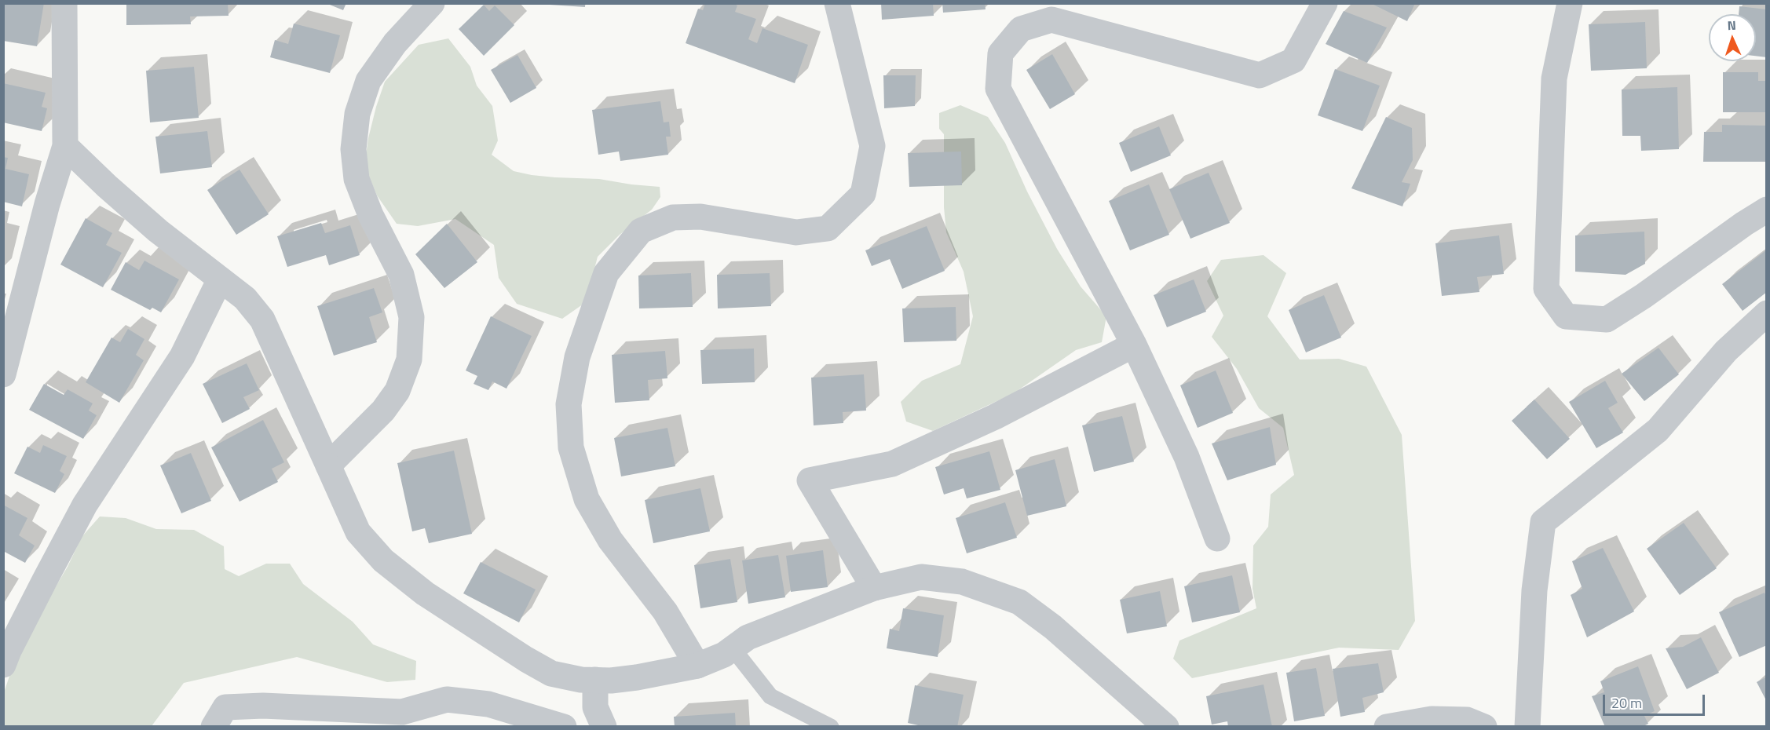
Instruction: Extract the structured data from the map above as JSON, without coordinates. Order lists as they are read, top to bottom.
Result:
{
  "scale_bar": "20 m",
  "north": "top"
}
